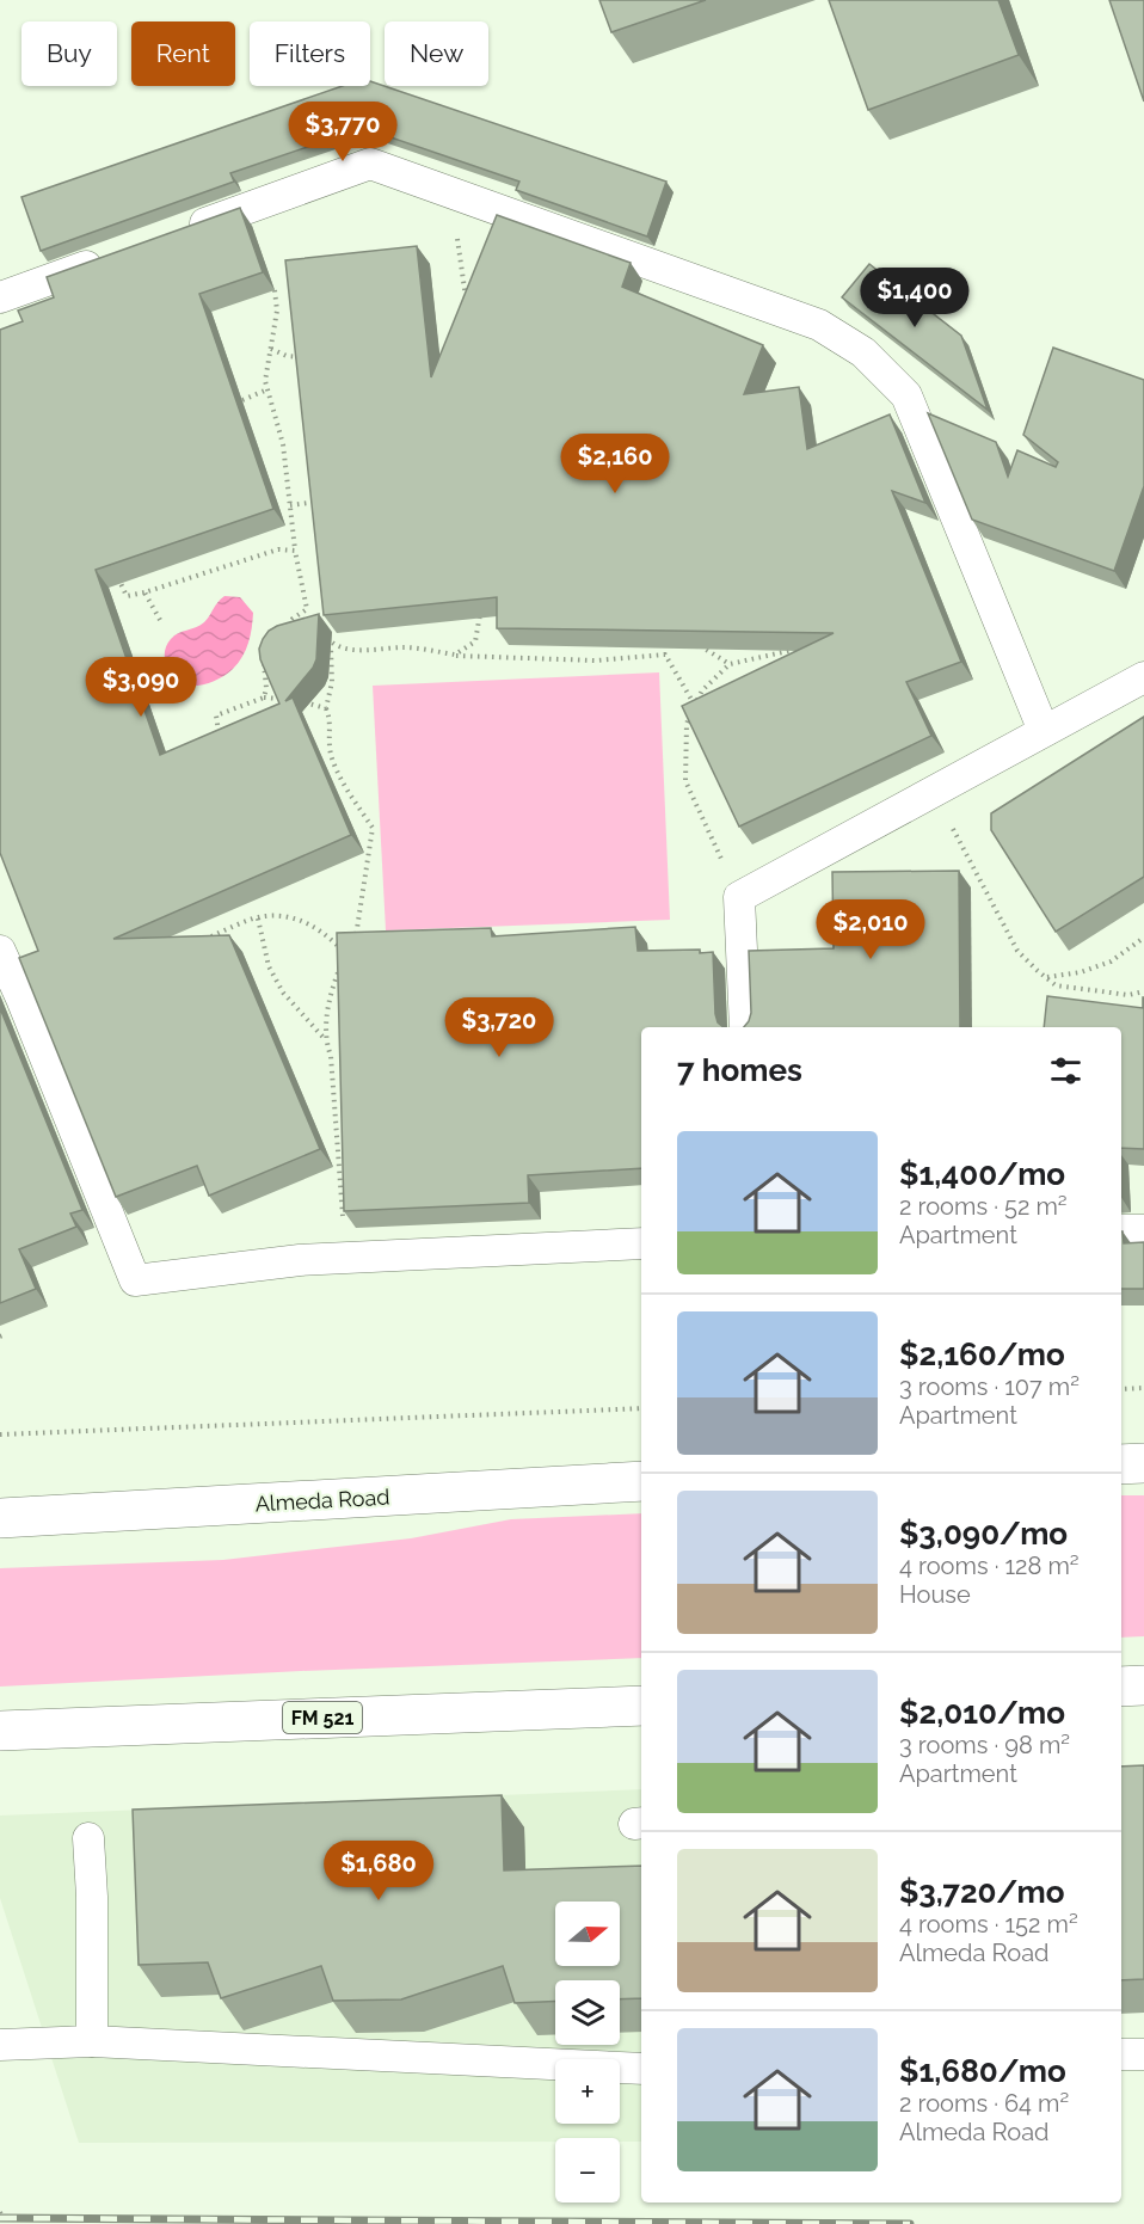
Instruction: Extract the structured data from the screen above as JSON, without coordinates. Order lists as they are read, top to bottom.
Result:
{
  "streets": {
    "main road": ["Almeda Road", "FM 521"]
  },
  "north": "right",
  "page": {
    "chip": [
      "Buy",
      "Rent",
      "Filters",
      "New"
    ],
    "price": [
      "$3,770",
      "$1,400",
      "$2,160",
      "$3,090",
      "$2,010",
      "$3,720",
      "$1,680"
    ],
    "heading": "7 homes",
    "list": [
      {
        "name": "$1,400/mo",
        "note": "2 rooms · 52 m² · Apartment"
      },
      {
        "name": "$2,160/mo",
        "note": "3 rooms · 107 m² · Apartment"
      },
      {
        "name": "$3,090/mo",
        "note": "4 rooms · 128 m² · House"
      },
      {
        "name": "$2,010/mo",
        "note": "3 rooms · 98 m² · Apartment"
      },
      {
        "name": "$3,720/mo",
        "note": "4 rooms · 152 m² · Almeda Road"
      },
      {
        "name": "$1,680/mo",
        "note": "2 rooms · 64 m² · Almeda Road"
      }
    ],
    "map_buttons": ["+", "−"]
  }
}
